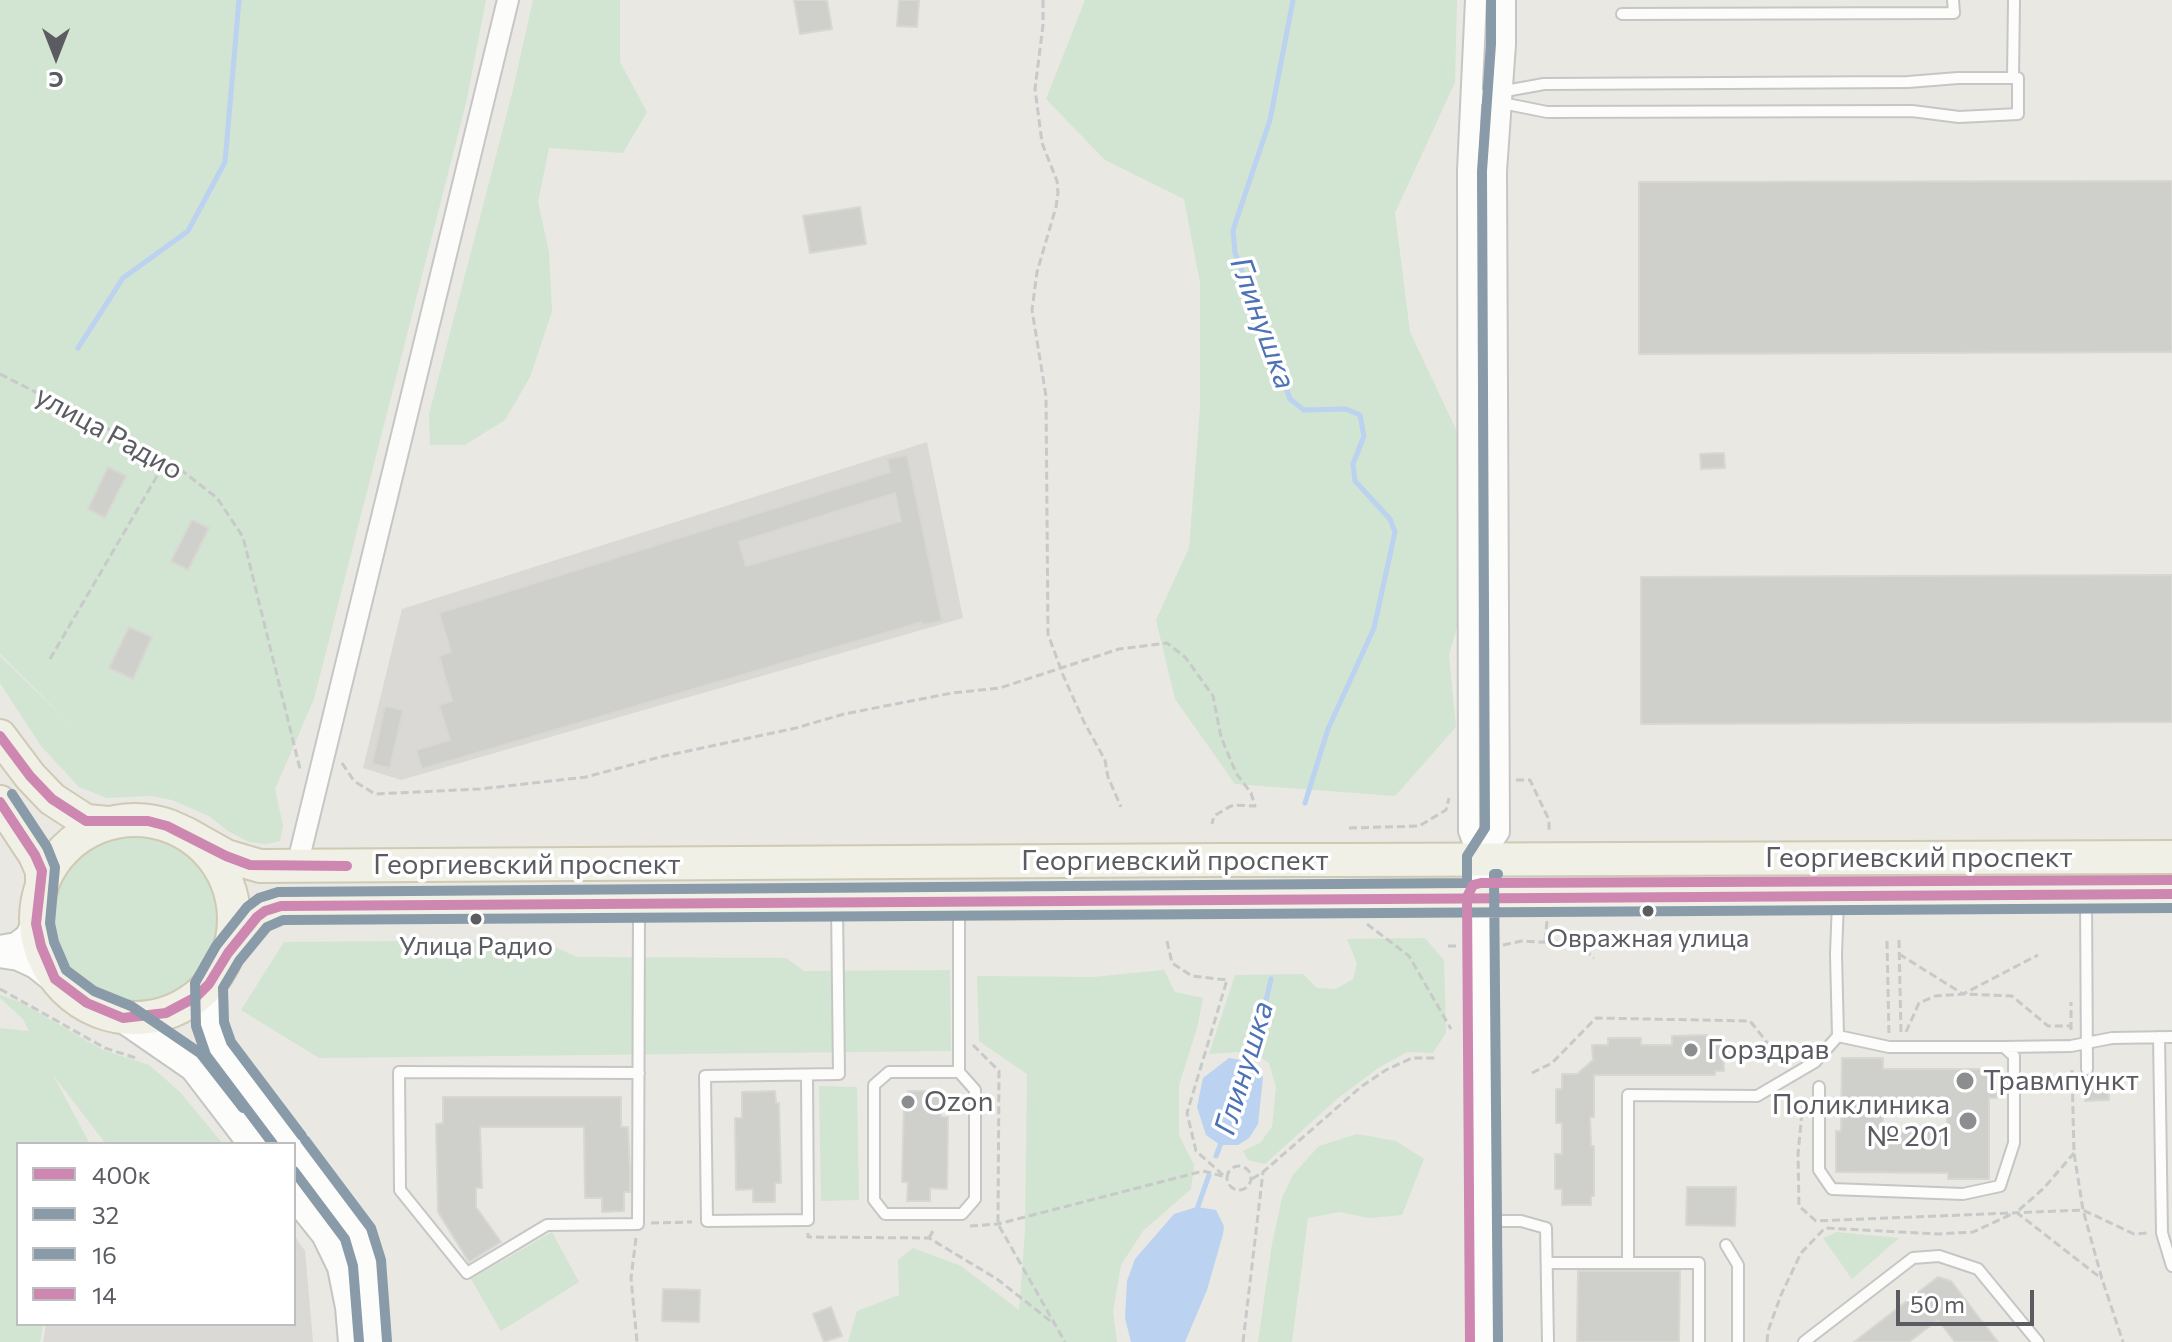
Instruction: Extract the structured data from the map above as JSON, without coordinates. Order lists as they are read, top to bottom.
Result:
{
  "streets": {
    "main road": ["Георгиевский проспект"],
    "path": ["улица Радио"]
  },
  "water": ["Глинушка"],
  "places": [
    "Овражная улица",
    "Улица Радио",
    "Горздрав",
    "Травмпункт",
    "Ozon",
    "Поликлиника № 201"
  ],
  "lines": [
    "transit line 16",
    "transit line 400к",
    "transit line 32",
    "transit line 14"
  ],
  "legend": [
    "400к",
    "32",
    "16",
    "14"
  ],
  "scale_bar": "50 m",
  "north": "bottom"
}
